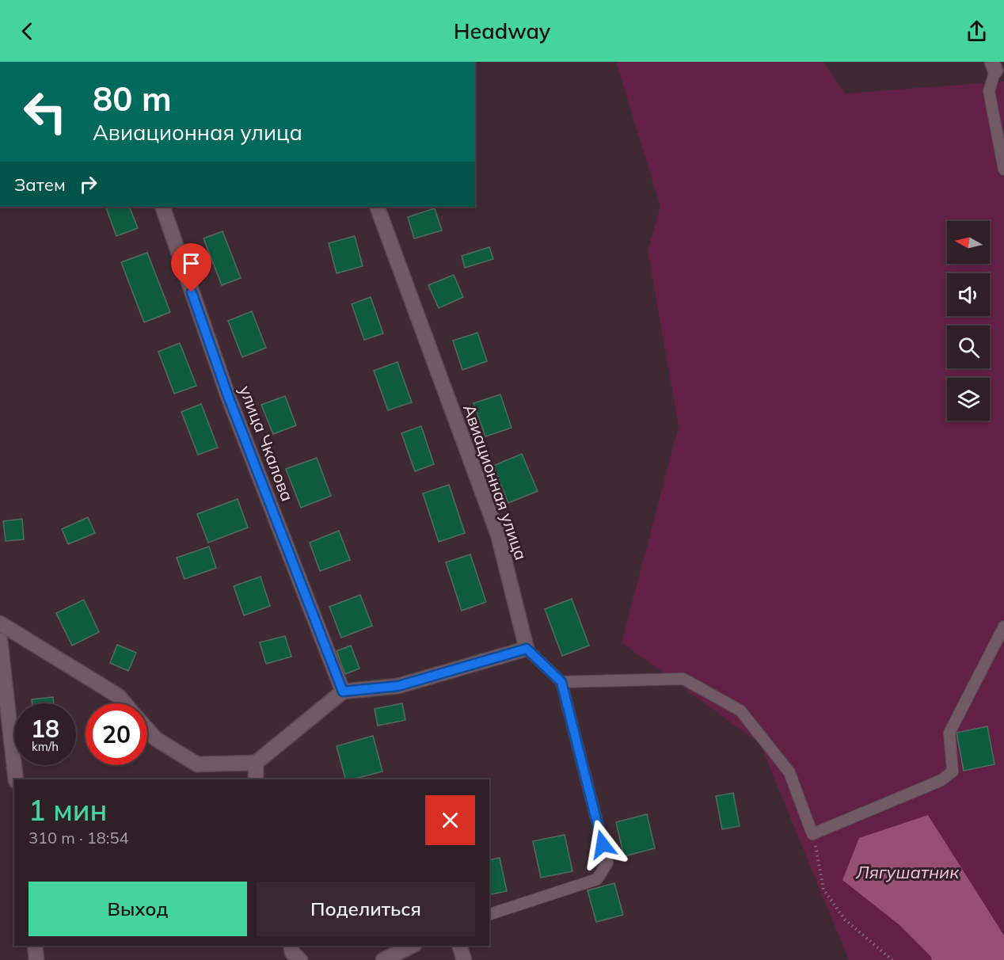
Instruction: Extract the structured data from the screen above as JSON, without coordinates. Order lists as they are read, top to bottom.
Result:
{
  "streets": {
    "street": ["улица Чкалова", "Авиационная улица"]
  },
  "water": ["Лягушатник"],
  "north": "left",
  "page": {
    "header": "Headway",
    "turn": ["80 m", "Авиационная улица"],
    "then": "Затем",
    "speed": "18 km/h",
    "limit": "20",
    "heading": ["1 мин", "310 m · 18:54"],
    "buttons": ["Выход", "Поделиться"]
  }
}
